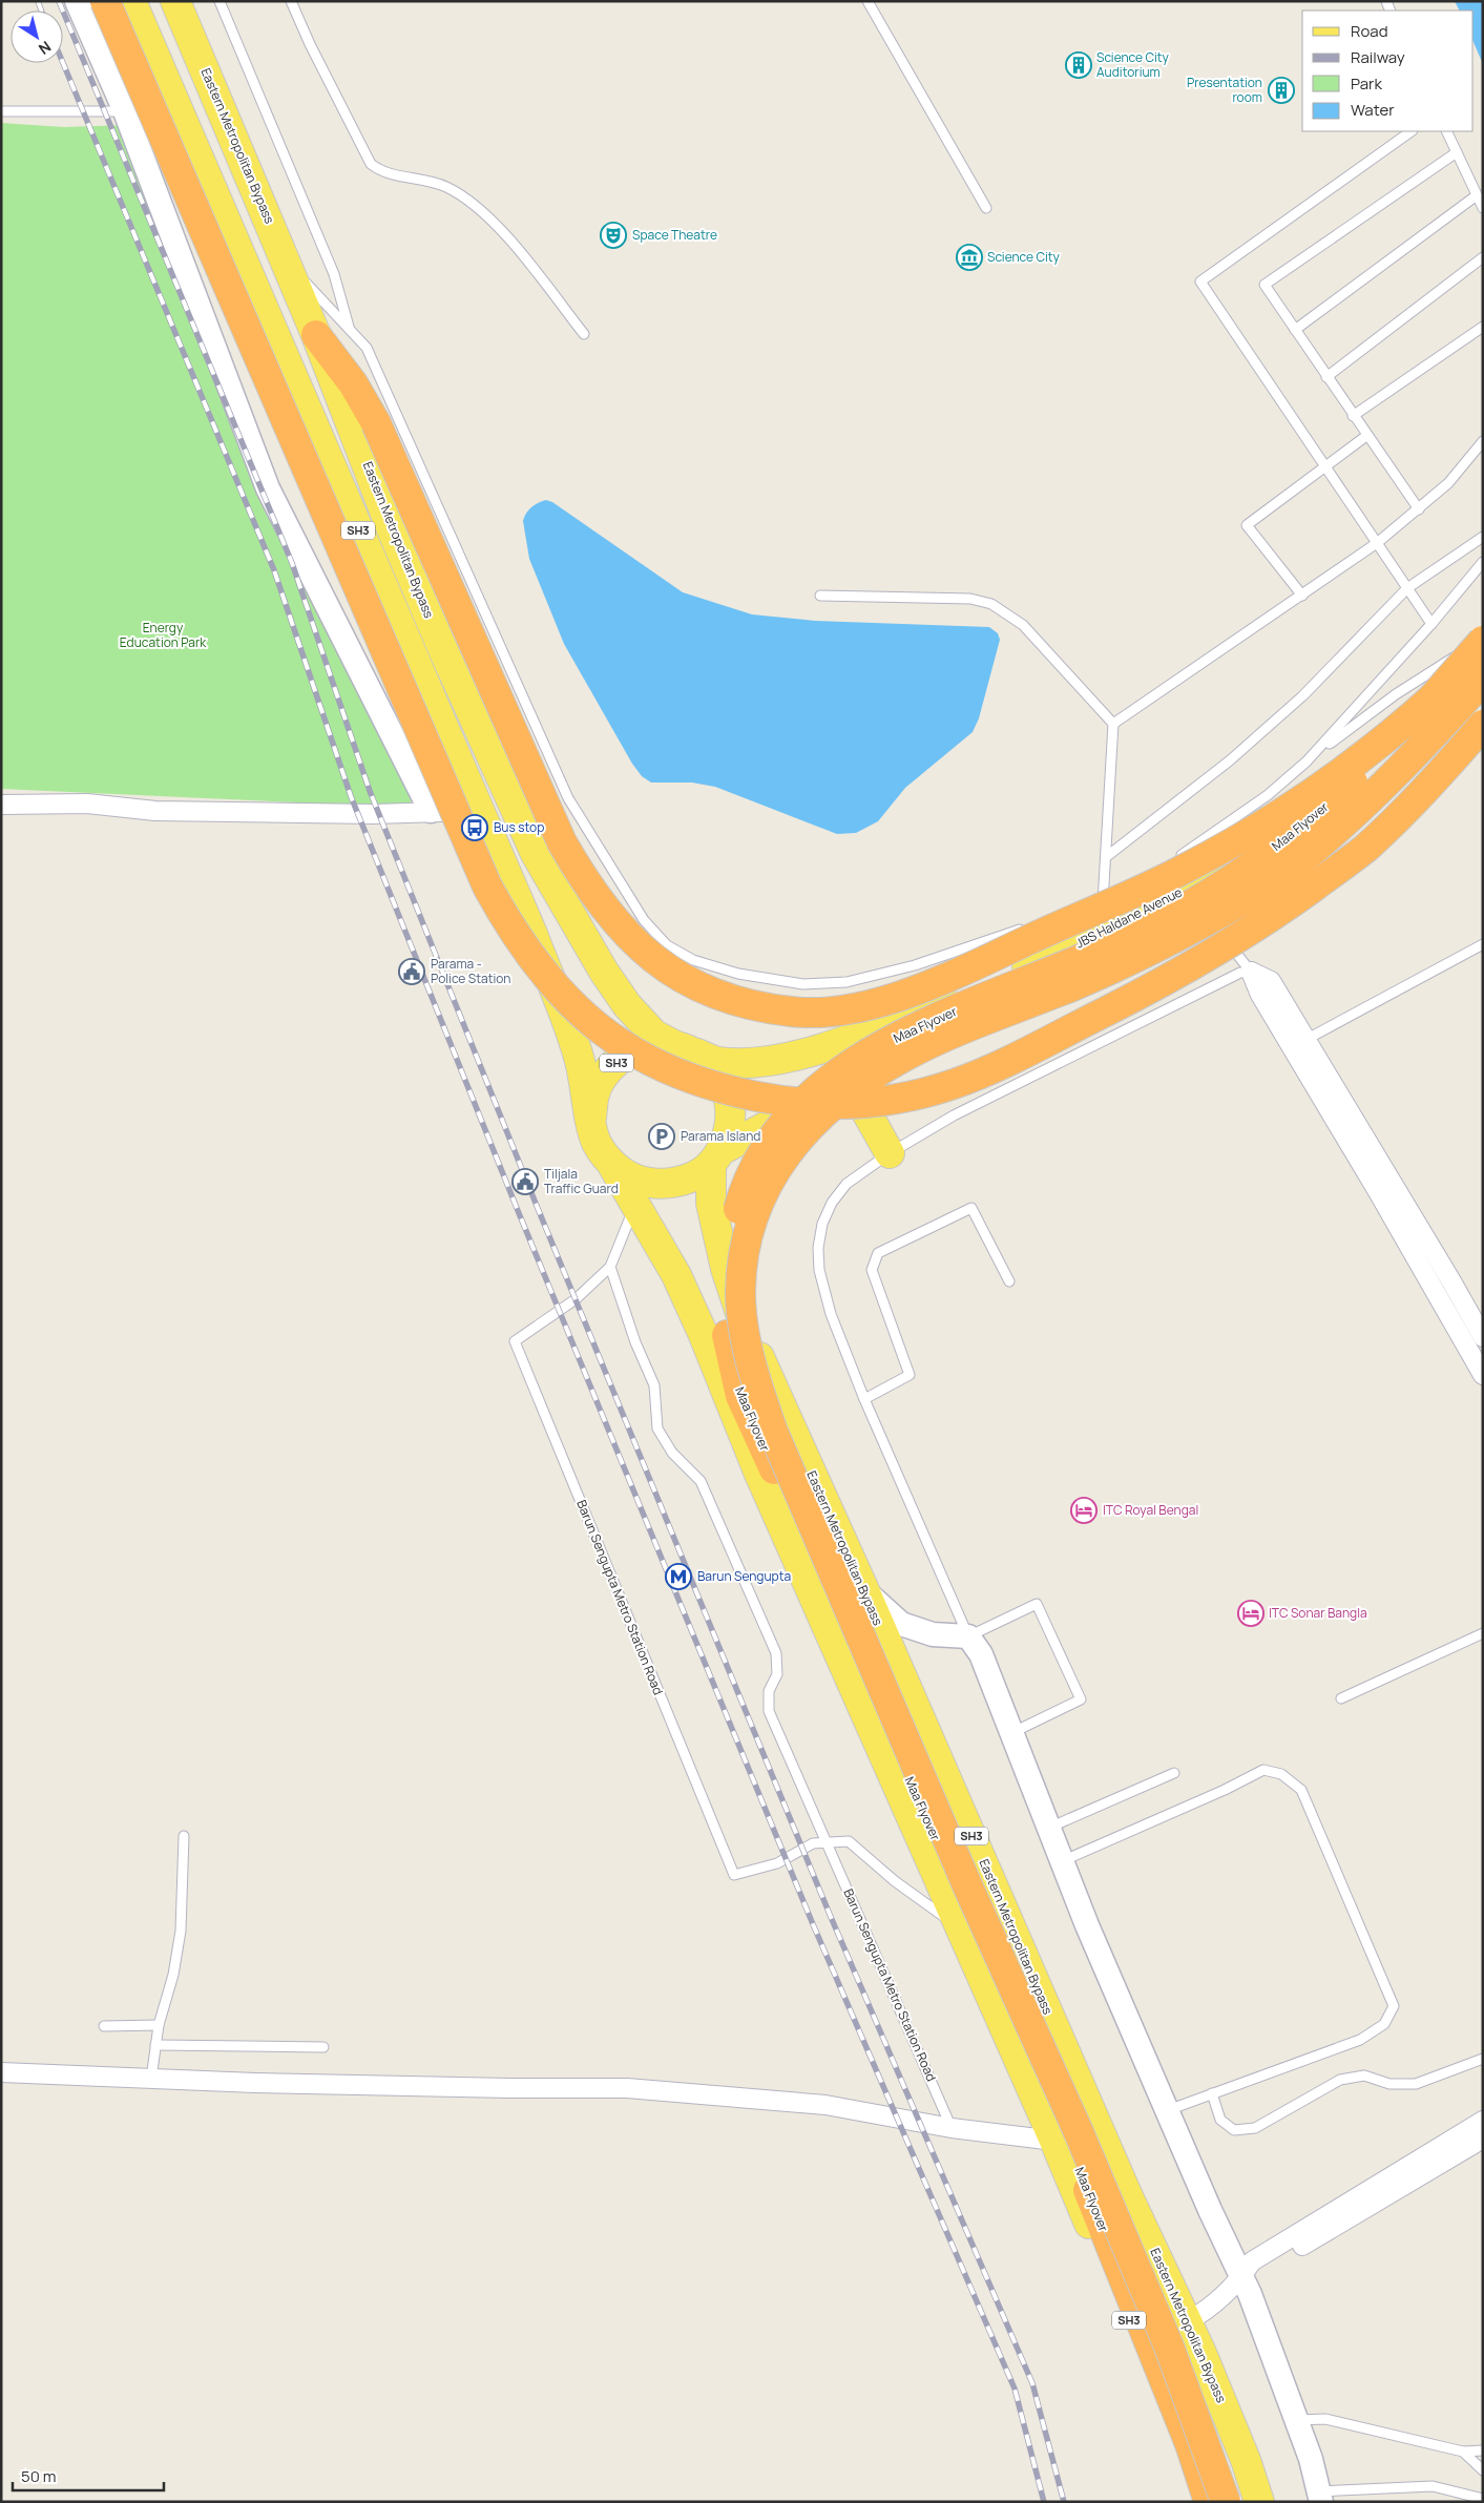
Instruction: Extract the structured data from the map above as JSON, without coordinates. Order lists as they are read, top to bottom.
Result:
{
  "streets": {
    "highway": ["Maa Flyover"],
    "main road": ["Eastern Metropolitan Bypass", "SH3", "JBS Haldane Avenue"],
    "lane": ["Barun Sengupta Metro Station Road"]
  },
  "crossings": [
    ["Eastern Metropolitan Bypass", "SH3"],
    ["Eastern Metropolitan Bypass", "JBS Haldane Avenue"],
    ["SH3", "JBS Haldane Avenue"],
    ["SH3", "Barun Sengupta Metro Station Road"]
  ],
  "parks": ["Energy Education Park"],
  "places": {
    "building": ["Science City Auditorium", "Presentation room"],
    "theatre": ["Space Theatre"],
    "museum": ["Science City"],
    "bus stop": ["Bus stop"],
    "public building": ["Parama - Police Station", "Tiljala Traffic Guard"],
    "parking": ["Parama Island"],
    "hotel": ["ITC Royal Bengal", "ITC Sonar Bangla"],
    "metro station": ["Barun Sengupta"]
  },
  "legend": [
    "Road",
    "Railway",
    "Park",
    "Water"
  ],
  "scale_bar": "50 m",
  "north": "bottom right"
}
